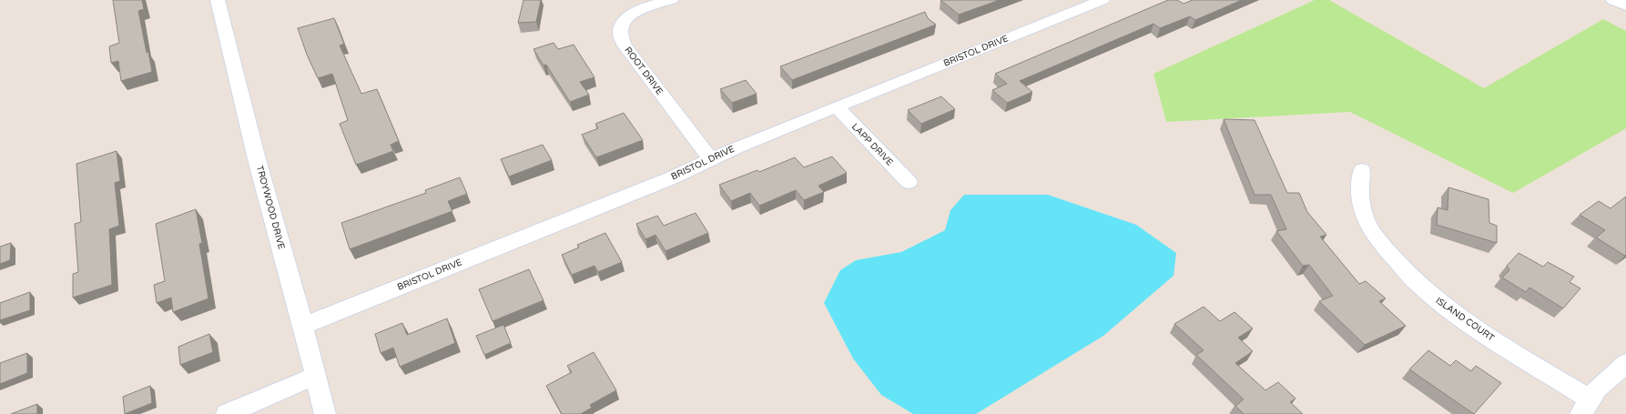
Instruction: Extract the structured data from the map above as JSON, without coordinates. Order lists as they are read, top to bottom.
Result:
{
  "streets": {
    "street": [
      "BRISTOL DRIVE",
      "ROOT DRIVE",
      "LAPP DRIVE",
      "TROYWOOD DRIVE",
      "ISLAND COURT"
    ]
  },
  "crossings": [
    ["BRISTOL DRIVE", "ROOT DRIVE"],
    ["BRISTOL DRIVE", "LAPP DRIVE"],
    ["BRISTOL DRIVE", "TROYWOOD DRIVE"]
  ]
}
